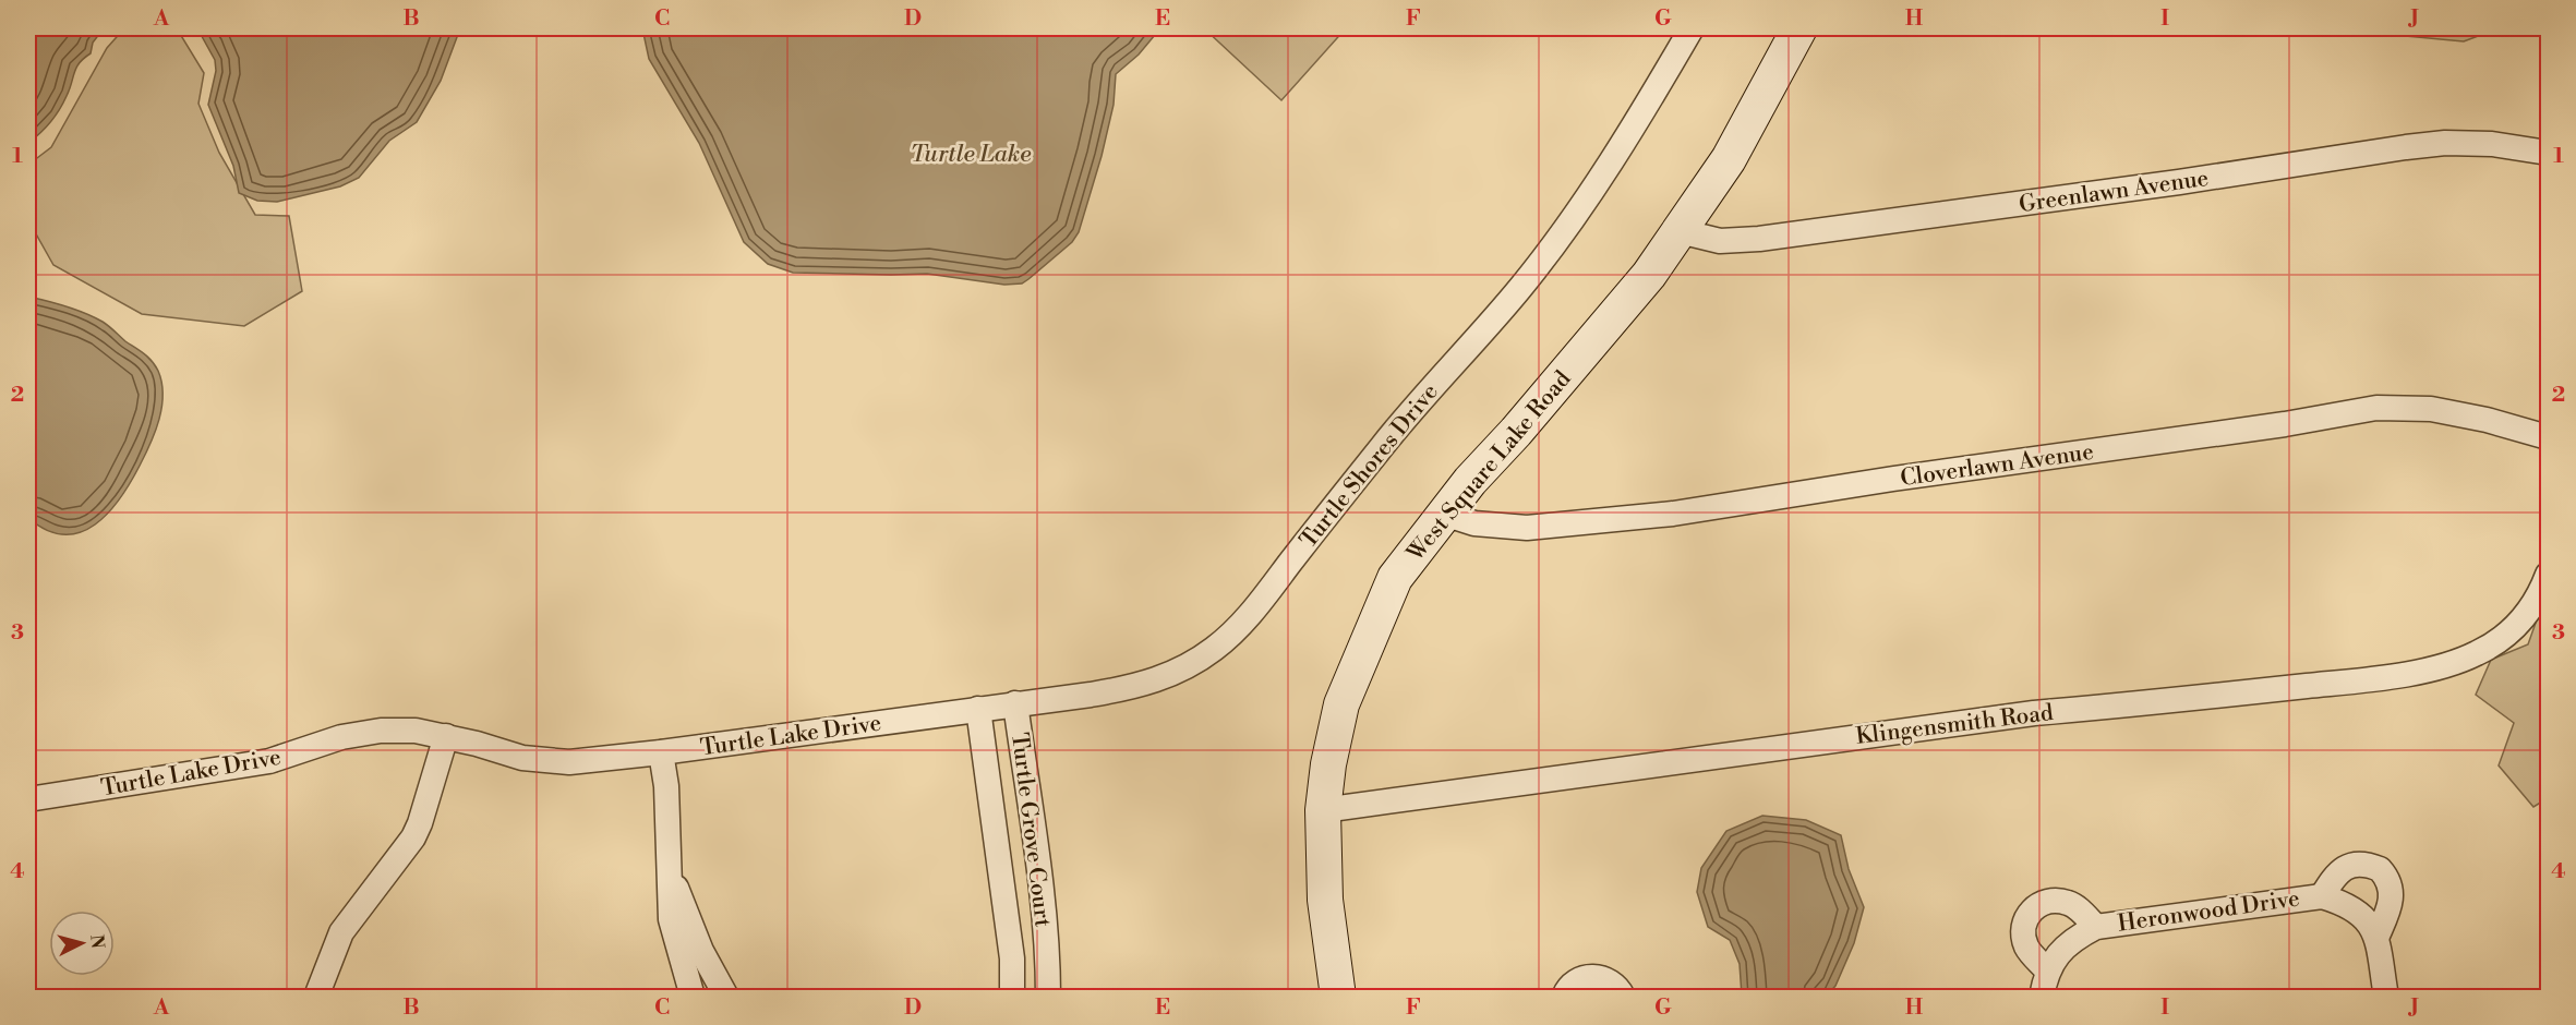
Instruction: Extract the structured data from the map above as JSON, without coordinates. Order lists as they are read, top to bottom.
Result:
{
  "streets": {
    "street": [
      "Greenlawn Avenue",
      "Cloverlawn Avenue",
      "Turtle Shores Drive",
      "West Square Lake Road",
      "Klingensmith Road",
      "Turtle Lake Drive",
      "Turtle Grove Court",
      "Heronwood Drive"
    ]
  },
  "crossings": [
    ["Greenlawn Avenue", "West Square Lake Road"],
    ["Cloverlawn Avenue", "West Square Lake Road"],
    ["Turtle Shores Drive", "Turtle Lake Drive"],
    ["Turtle Shores Drive", "Turtle Grove Court"],
    ["West Square Lake Road", "Klingensmith Road"]
  ],
  "water": ["Turtle Lake"],
  "north": "right",
  "grid": {
    "columns": [
      "A",
      "B",
      "C",
      "D",
      "E",
      "F",
      "G",
      "H",
      "I",
      "J"
    ],
    "rows": [
      "1",
      "2",
      "3",
      "4"
    ]
  }
}
